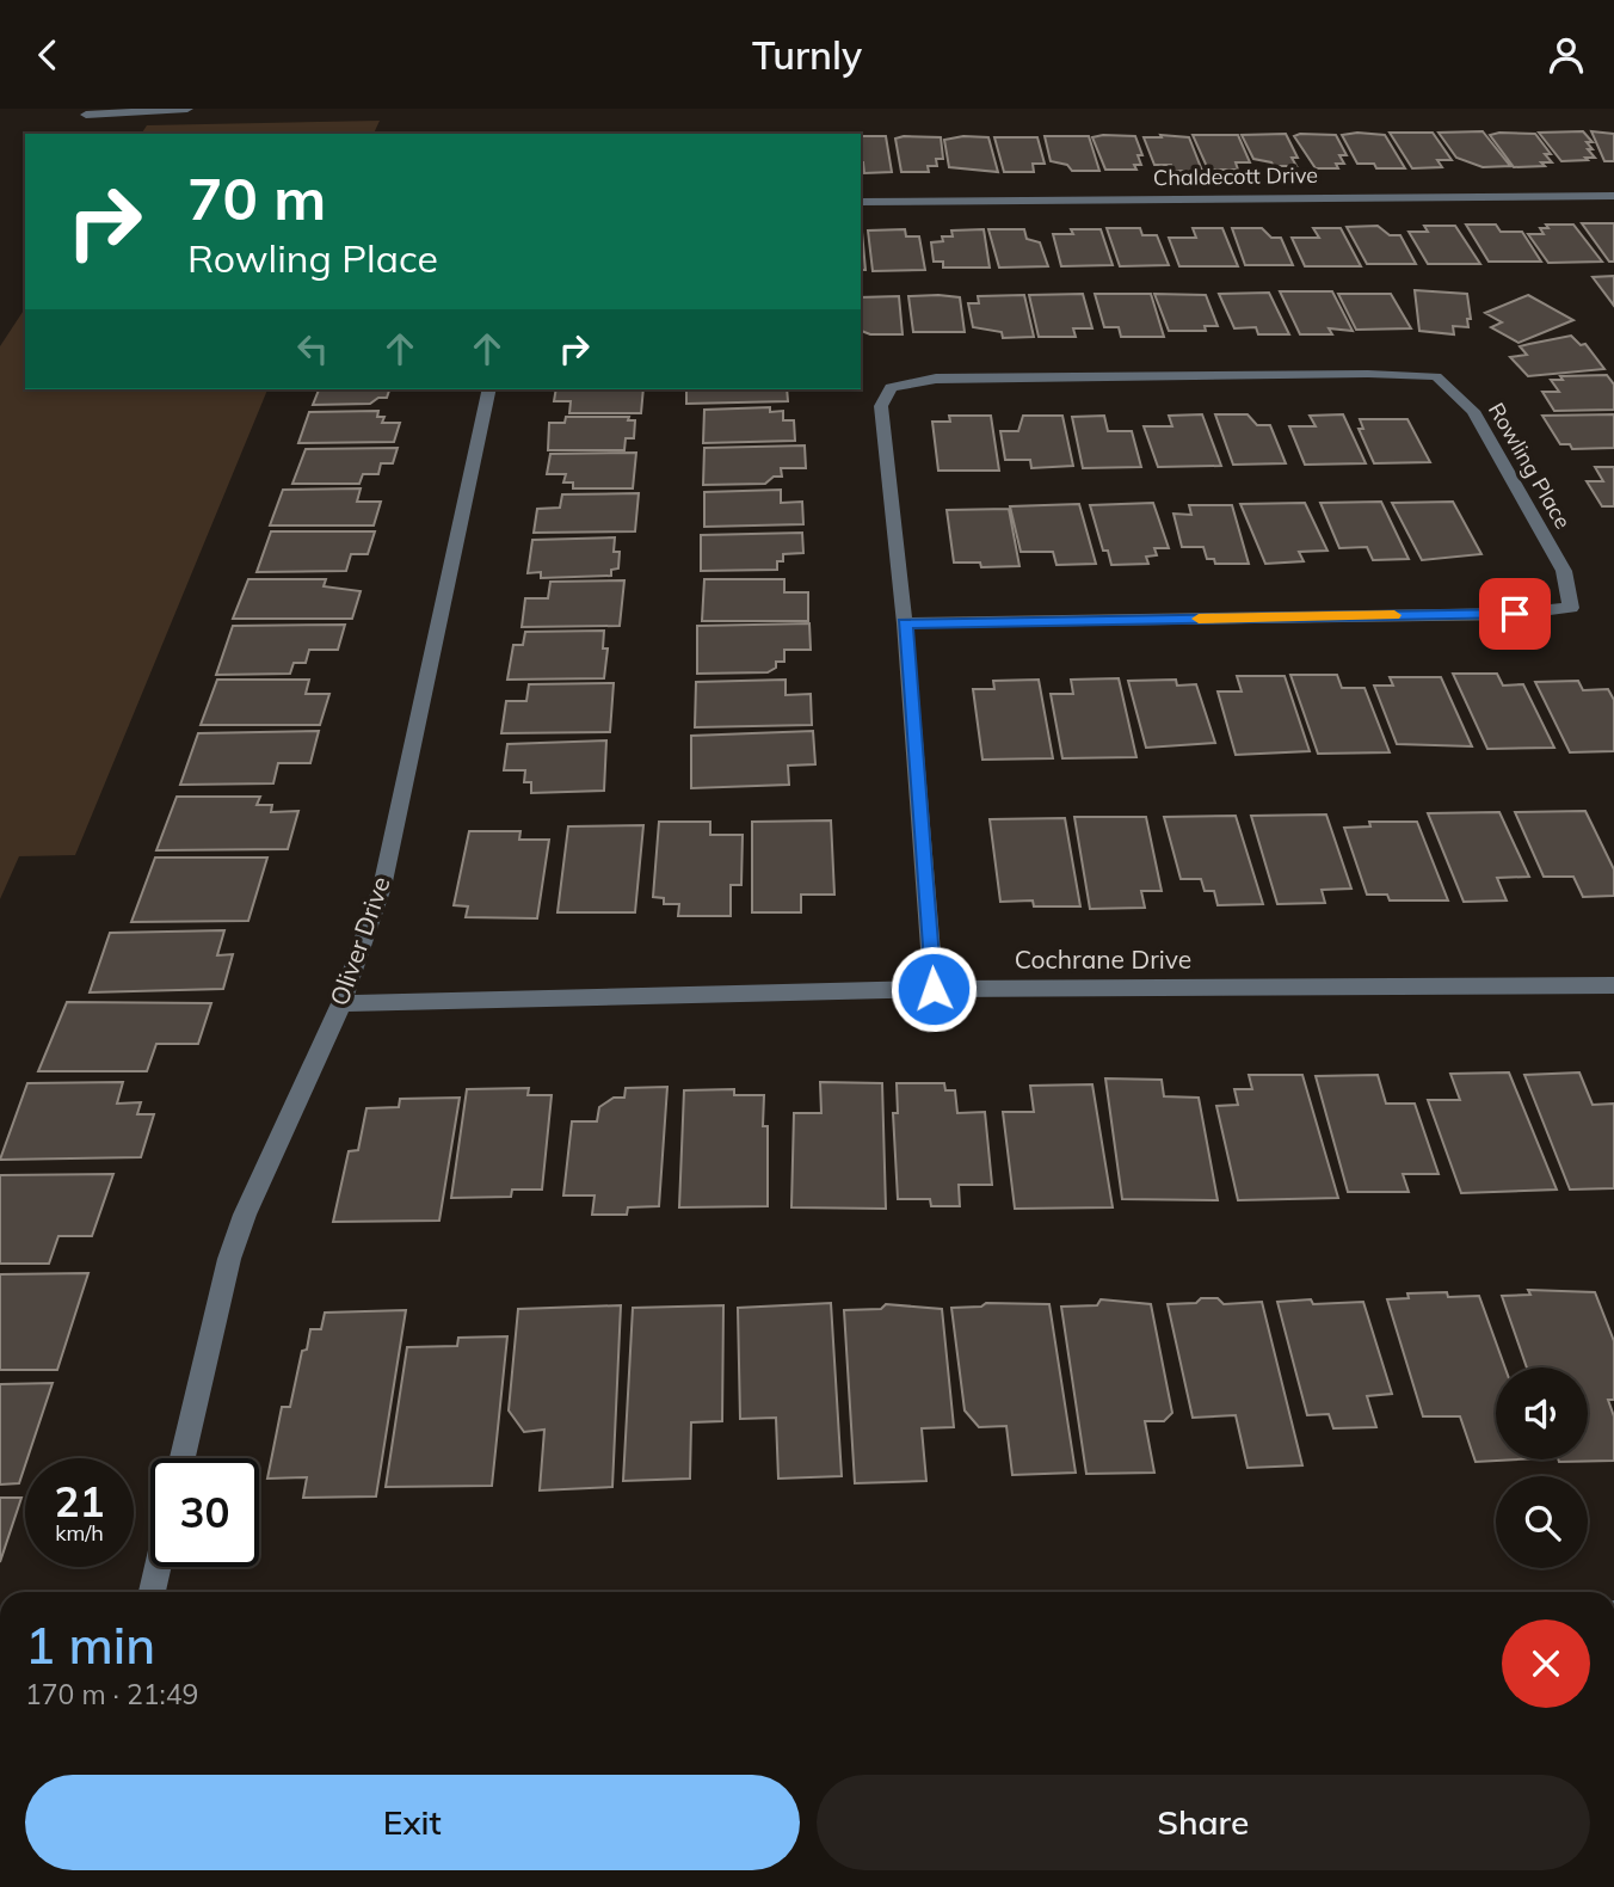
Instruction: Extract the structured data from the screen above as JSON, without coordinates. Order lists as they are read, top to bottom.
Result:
{
  "streets": {
    "street": [
      "Chaldecott Drive",
      "Rowling Place",
      "Oliver Drive",
      "Cochrane Drive"
    ]
  },
  "crossings": [
    ["Rowling Place", "Cochrane Drive"],
    ["Oliver Drive", "Cochrane Drive"]
  ],
  "page": {
    "header": "Turnly",
    "turn": ["70 m", "Rowling Place"],
    "speed": "21 km/h",
    "limit": "30",
    "heading": ["1 min", "170 m · 21:49"],
    "buttons": ["Exit", "Share"]
  }
}
